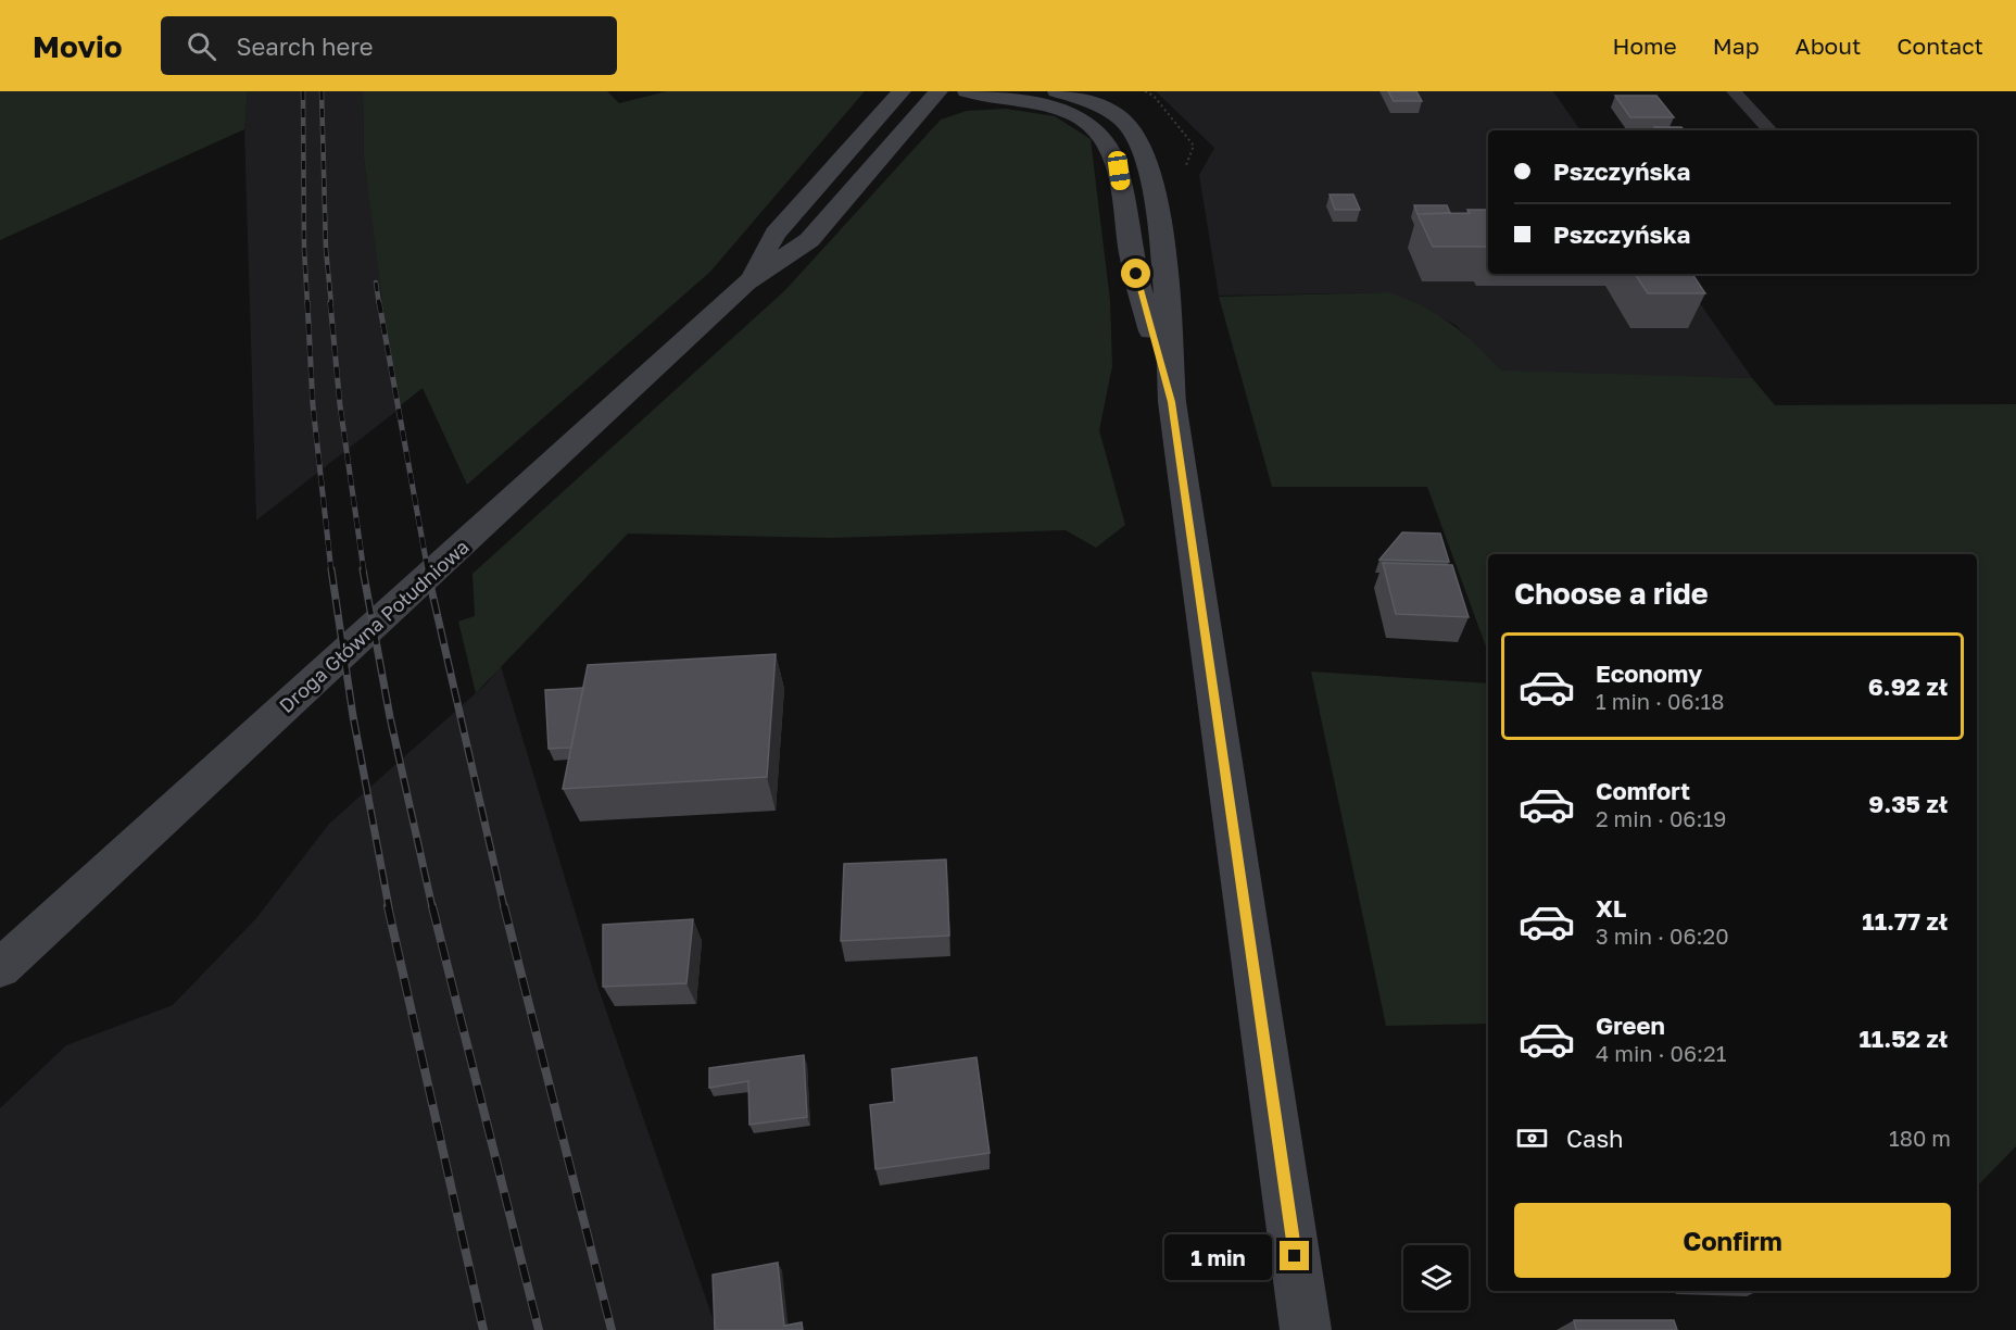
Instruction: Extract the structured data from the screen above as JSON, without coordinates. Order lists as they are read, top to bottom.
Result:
{
  "streets": {
    "main road": ["Droga Główna Południowa"]
  },
  "page": {
    "header": "Movio",
    "search": "Search here",
    "nav": [
      "Home",
      "Map",
      "About",
      "Contact"
    ],
    "banner": ["Pszczyńska", "Pszczyńska"],
    "heading": "Choose a ride",
    "list": [
      {
        "name": "Economy",
        "note": "1 min · 06:18",
        "value": "6.92 zł"
      },
      {
        "name": "Comfort",
        "note": "2 min · 06:19",
        "value": "9.35 zł"
      },
      {
        "name": "XL",
        "note": "3 min · 06:20",
        "value": "11.77 zł"
      },
      {
        "name": "Green",
        "note": "4 min · 06:21",
        "value": "11.52 zł"
      }
    ],
    "pay": ["Cash", "180 m"],
    "buttons": "Confirm",
    "bubble": "1 min"
  }
}
